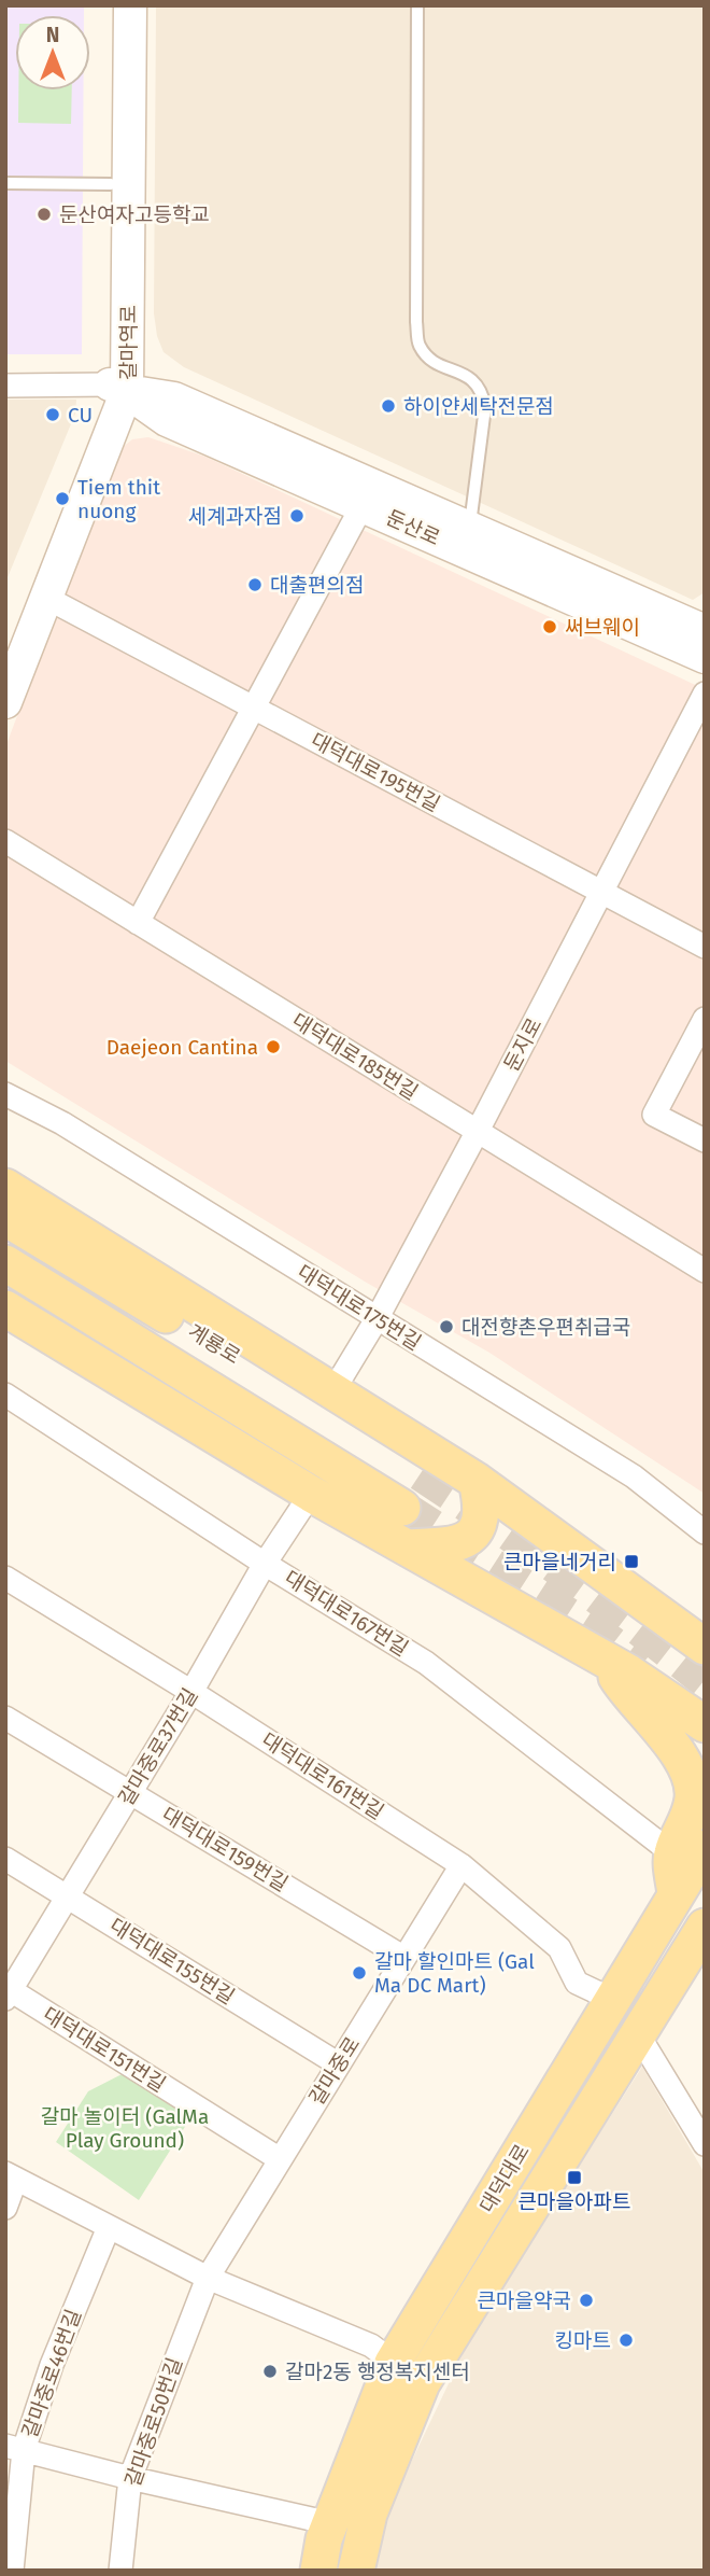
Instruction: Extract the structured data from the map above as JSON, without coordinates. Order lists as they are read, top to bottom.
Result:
{
  "streets": {
    "main road": [
      "갈마역로",
      "둔산로",
      "계룡로",
      "대덕대로"
    ],
    "street": [
      "대덕대로195번길",
      "둔지로",
      "대덕대로185번길",
      "대덕대로175번길",
      "대덕대로167번길",
      "갈마중로37번길",
      "대덕대로161번길",
      "대덕대로159번길",
      "대덕대로155번길",
      "대덕대로151번길",
      "갈마중로",
      "갈마중로46번길",
      "갈마중로50번길"
    ]
  },
  "crossings": [
    ["갈마역로", "둔산로"],
    ["갈마역로", "대덕대로195번길"],
    ["대덕대로195번길", "둔지로"],
    ["둔지로", "대덕대로185번길"],
    ["둔지로", "대덕대로175번길"],
    ["대덕대로167번길", "갈마중로37번길"],
    ["대덕대로167번길", "대덕대로"],
    ["갈마중로37번길", "대덕대로161번길"],
    ["갈마중로37번길", "대덕대로159번길"],
    ["갈마중로37번길", "대덕대로155번길"],
    ["갈마중로37번길", "대덕대로151번길"],
    ["대덕대로161번길", "갈마중로"],
    ["대덕대로161번길", "대덕대로"],
    ["대덕대로159번길", "갈마중로"],
    ["대덕대로155번길", "갈마중로"],
    ["대덕대로151번길", "갈마중로"],
    ["갈마중로", "갈마중로50번길"]
  ],
  "parks": ["갈마 놀이터 (GalMa Play Ground)"],
  "places": {
    "other": [
      "둔산여자고등학교",
      "하이얀세탁전문점",
      "CU",
      "Tiem thit nuong",
      "세계과자점",
      "대출편의점",
      "써브웨이",
      "Daejeon Cantina",
      "대전향촌우편취급국",
      "갈마 할인마트 (Gal Ma DC Mart)",
      "큰마을약국",
      "킹마트",
      "갈마2동 행정복지센터"
    ],
    "transit": ["큰마을네거리", "큰마을아파트"]
  },
  "north": "top"
}
